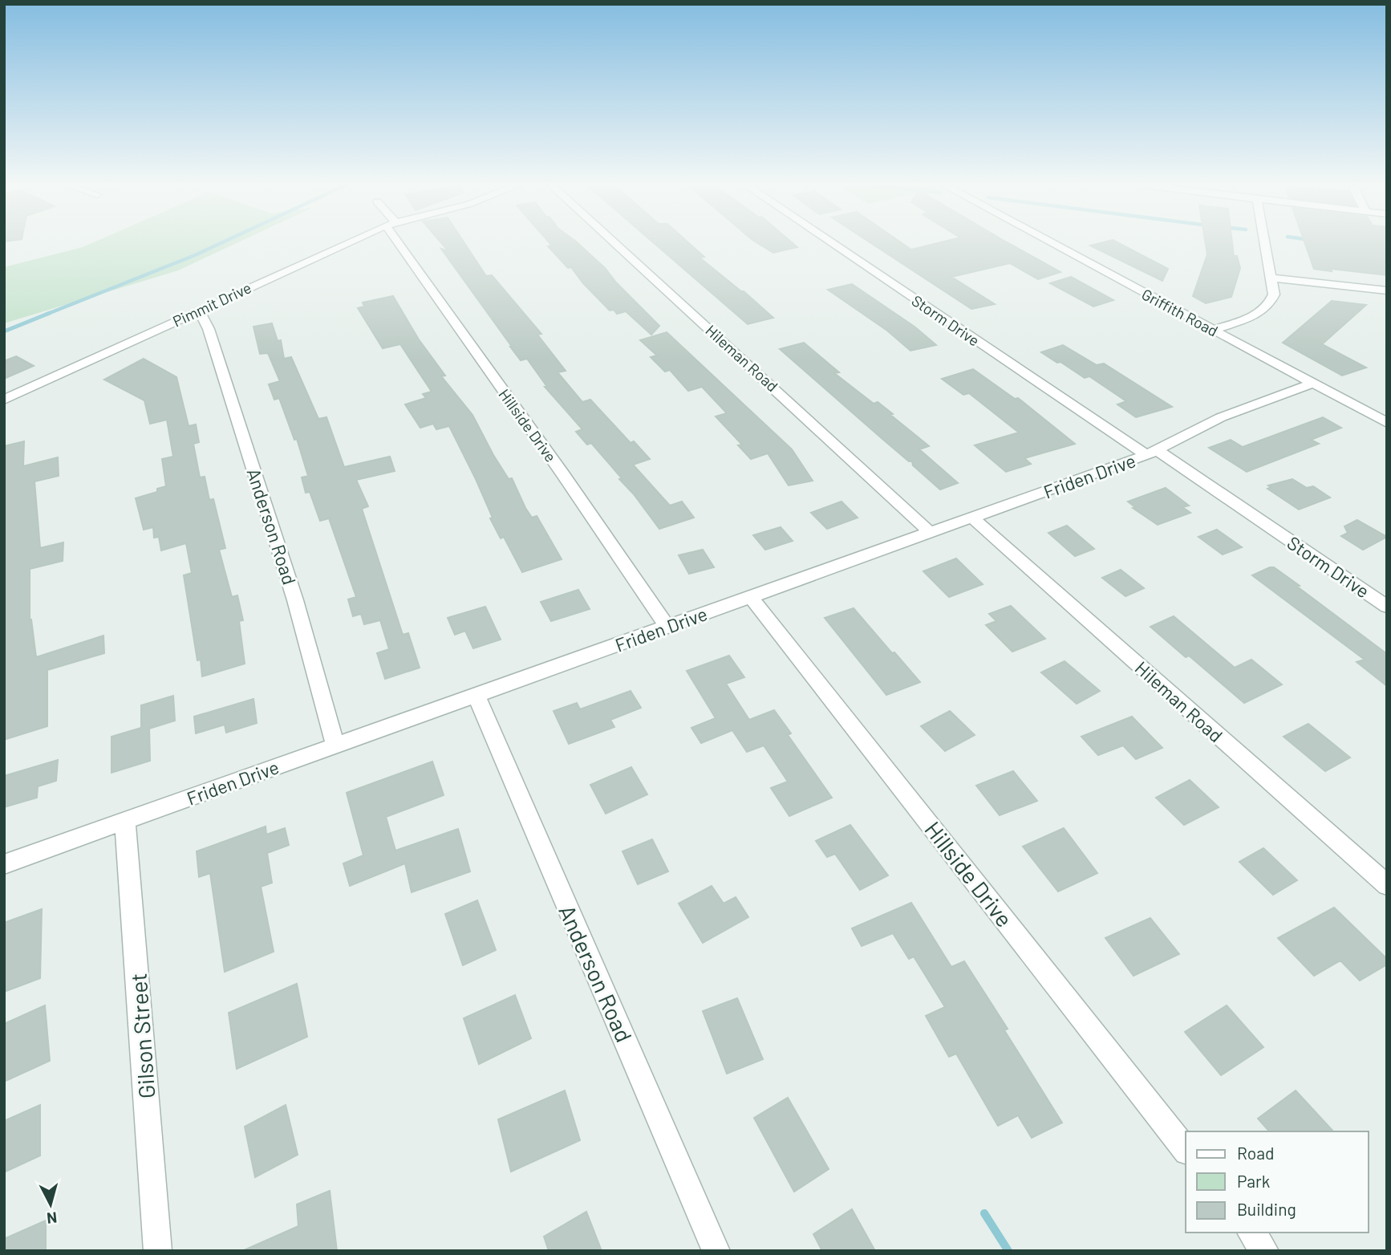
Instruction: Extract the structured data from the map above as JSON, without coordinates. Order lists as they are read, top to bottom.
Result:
{
  "streets": {
    "street": [
      "Pimmit Drive",
      "Griffith Road",
      "Storm Drive",
      "Hileman Road",
      "Hillside Drive",
      "Friden Drive",
      "Anderson Road",
      "Gilson Street"
    ]
  },
  "crossings": [
    ["Pimmit Drive", "Anderson Road"],
    ["Griffith Road", "Friden Drive"],
    ["Storm Drive", "Friden Drive"],
    ["Hileman Road", "Friden Drive"],
    ["Hillside Drive", "Friden Drive"],
    ["Friden Drive", "Anderson Road"],
    ["Friden Drive", "Gilson Street"]
  ],
  "legend": ["Road", "Park", "Building"],
  "north": "bottom"
}
